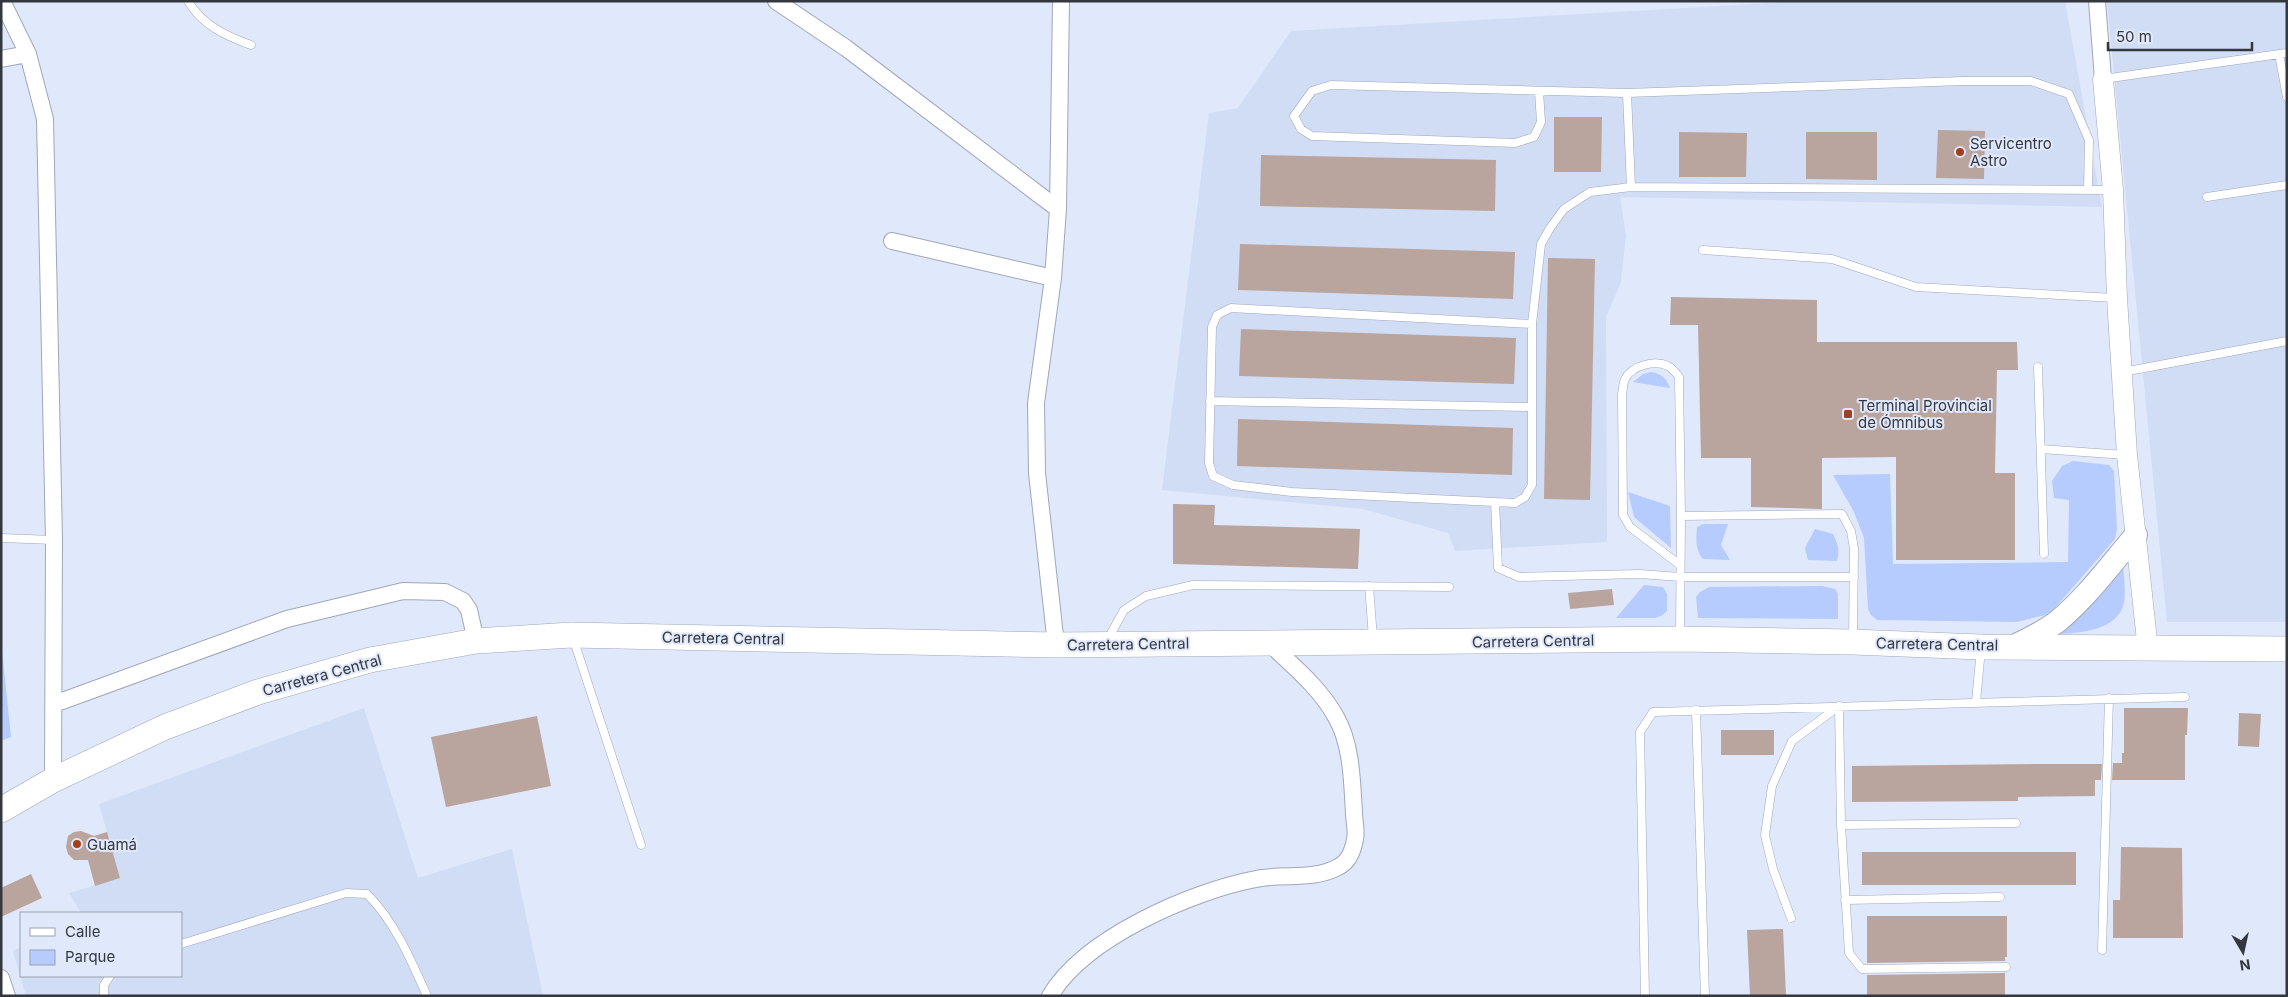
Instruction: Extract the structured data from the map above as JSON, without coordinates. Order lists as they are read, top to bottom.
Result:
{
  "streets": {
    "main road": ["Carretera Central"]
  },
  "places": {
    "other": ["Servicentro Astro", "Guamá"],
    "transit": ["Terminal Provincial de Ómnibus"]
  },
  "legend": ["Calle", "Parque"],
  "scale_bar": "50 m",
  "north": "bottom"
}
